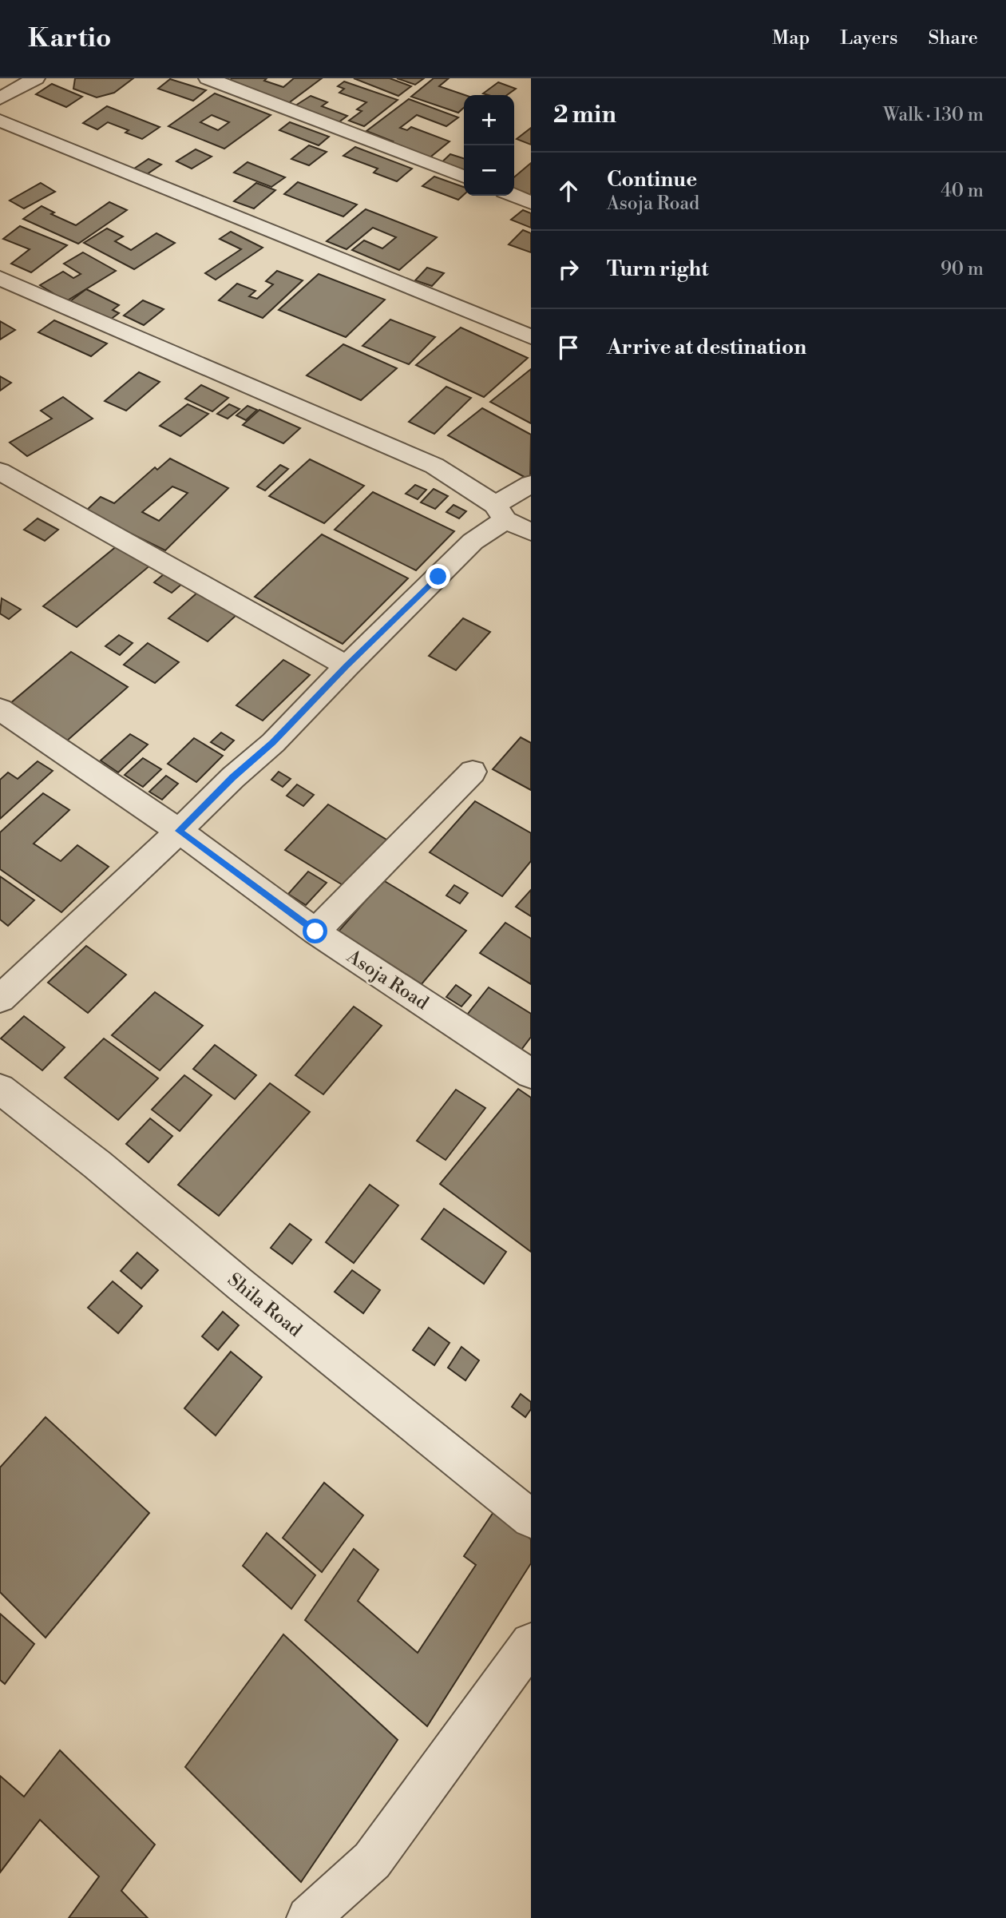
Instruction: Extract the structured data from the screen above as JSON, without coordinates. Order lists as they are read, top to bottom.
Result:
{
  "streets": {
    "street": ["Asoja Road", "Shila Road"]
  },
  "page": {
    "header": "Kartio",
    "nav": ["Map", "Layers", "Share"],
    "heading": ["2 min", "Walk · 130 m"],
    "map_buttons": ["+", "−"],
    "list": [
      ["Continue", "Asoja Road", "40 m"],
      ["Turn right", "90 m"],
      "Arrive at destination"
    ]
  }
}
